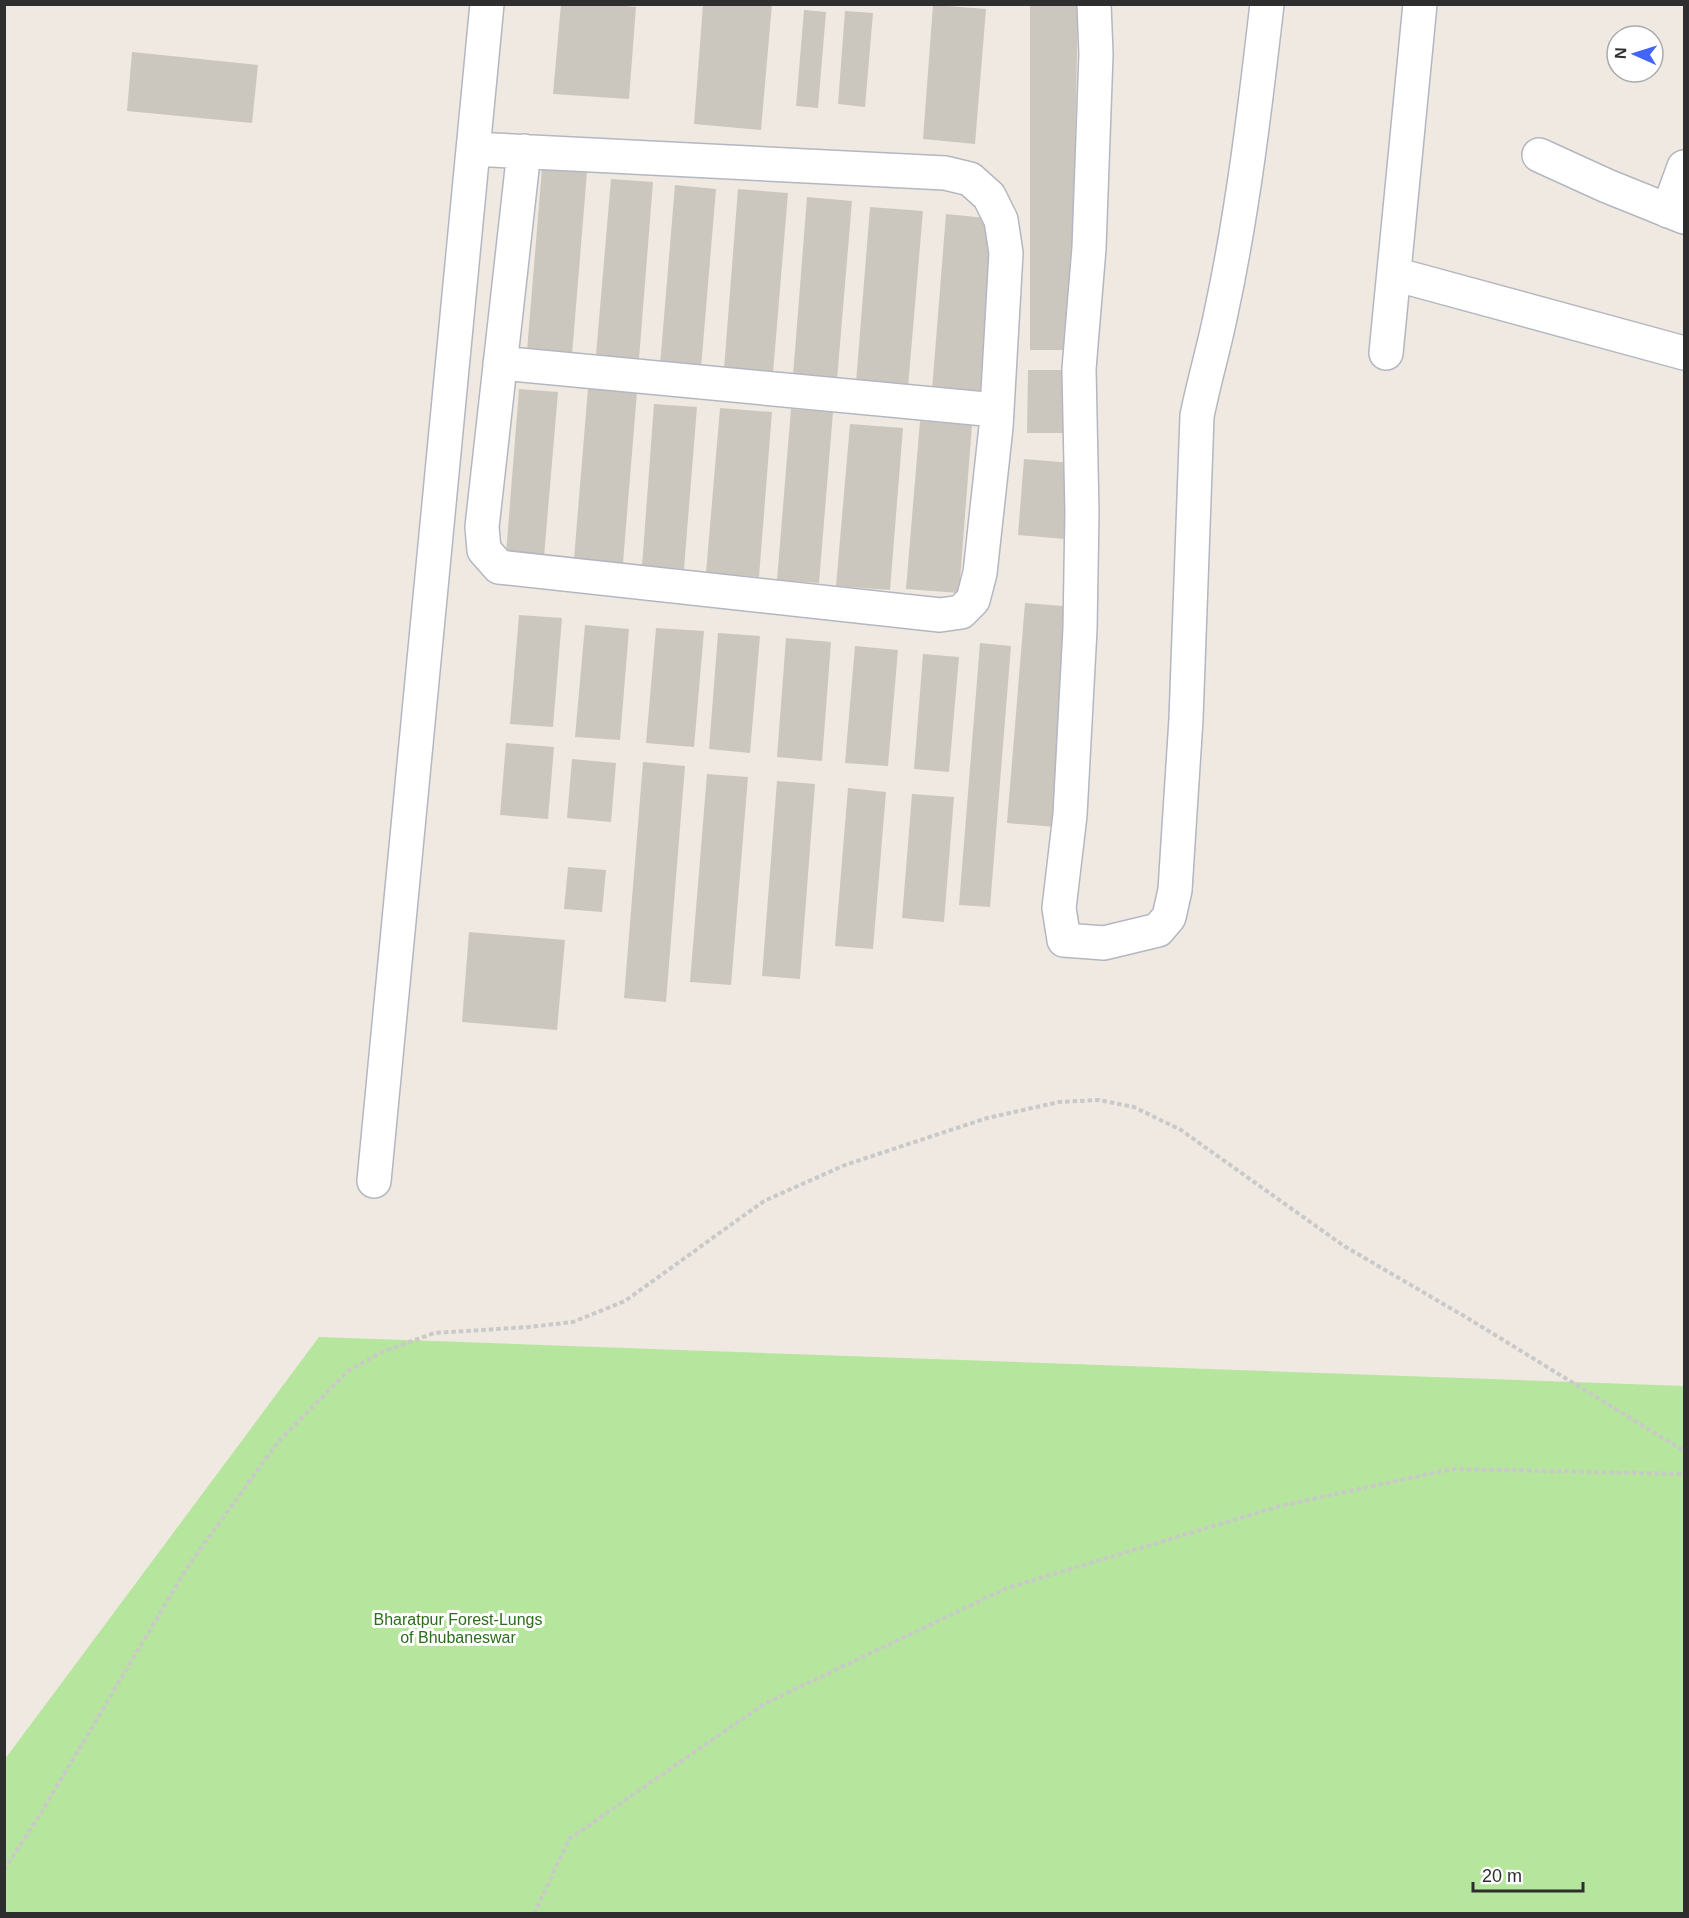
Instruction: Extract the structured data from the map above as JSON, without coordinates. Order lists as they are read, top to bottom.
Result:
{
  "parks": ["Bharatpur Forest-Lungs of Bhubaneswar"],
  "scale_bar": "20 m",
  "north": "left"
}
